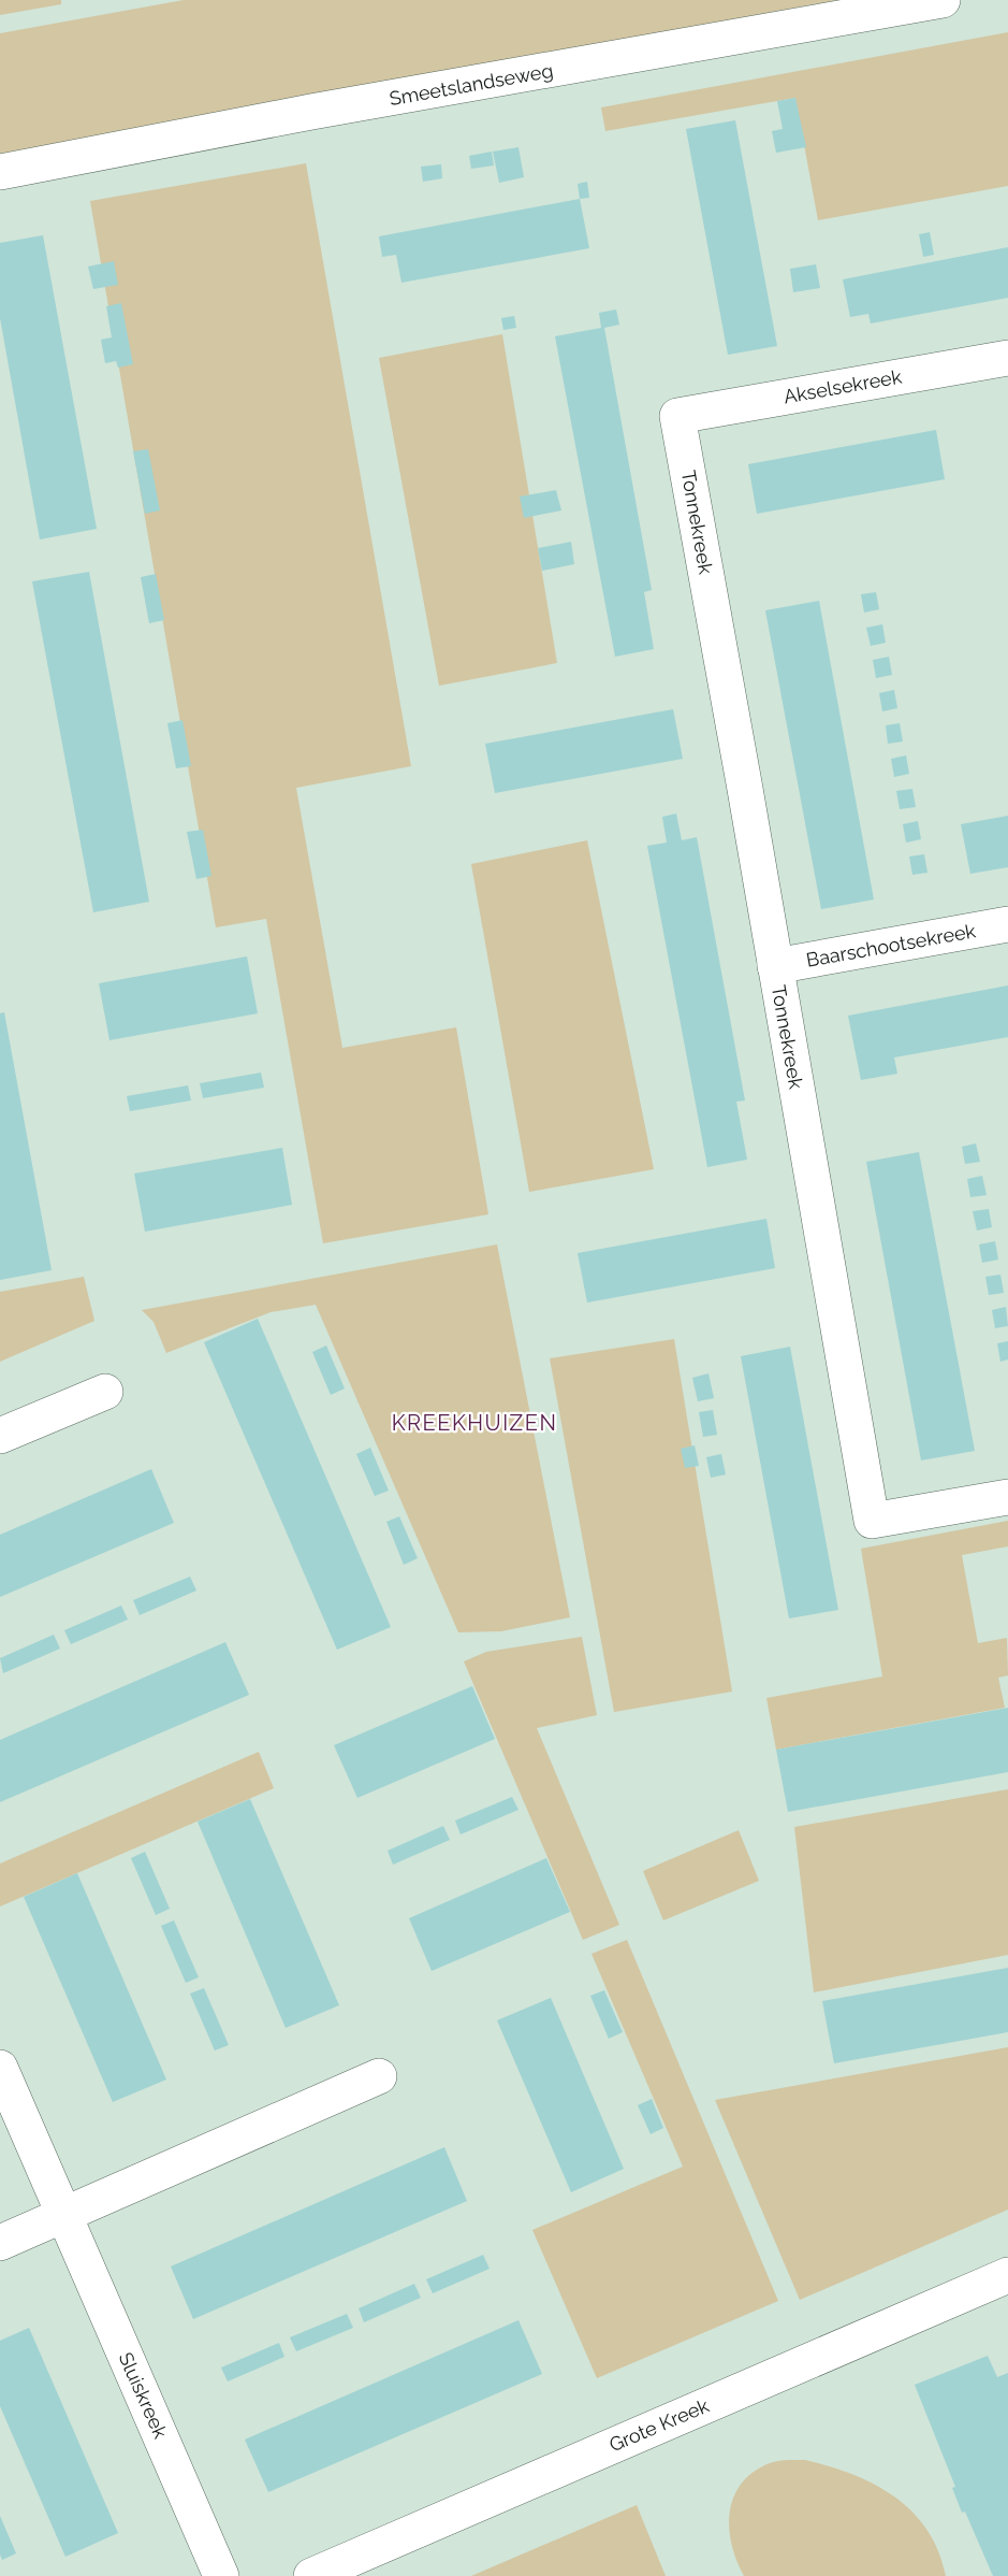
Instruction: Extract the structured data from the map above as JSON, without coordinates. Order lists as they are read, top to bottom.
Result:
{
  "streets": {
    "street": [
      "Smeetslandseweg",
      "Akselsekreek",
      "Tonnekreek",
      "Baarschootsekreek",
      "Sluiskreek",
      "Grote Kreek"
    ]
  },
  "crossings": [
    ["Akselsekreek", "Tonnekreek"],
    ["Tonnekreek", "Baarschootsekreek"]
  ],
  "districts": ["KREEKHUIZEN"]
}
